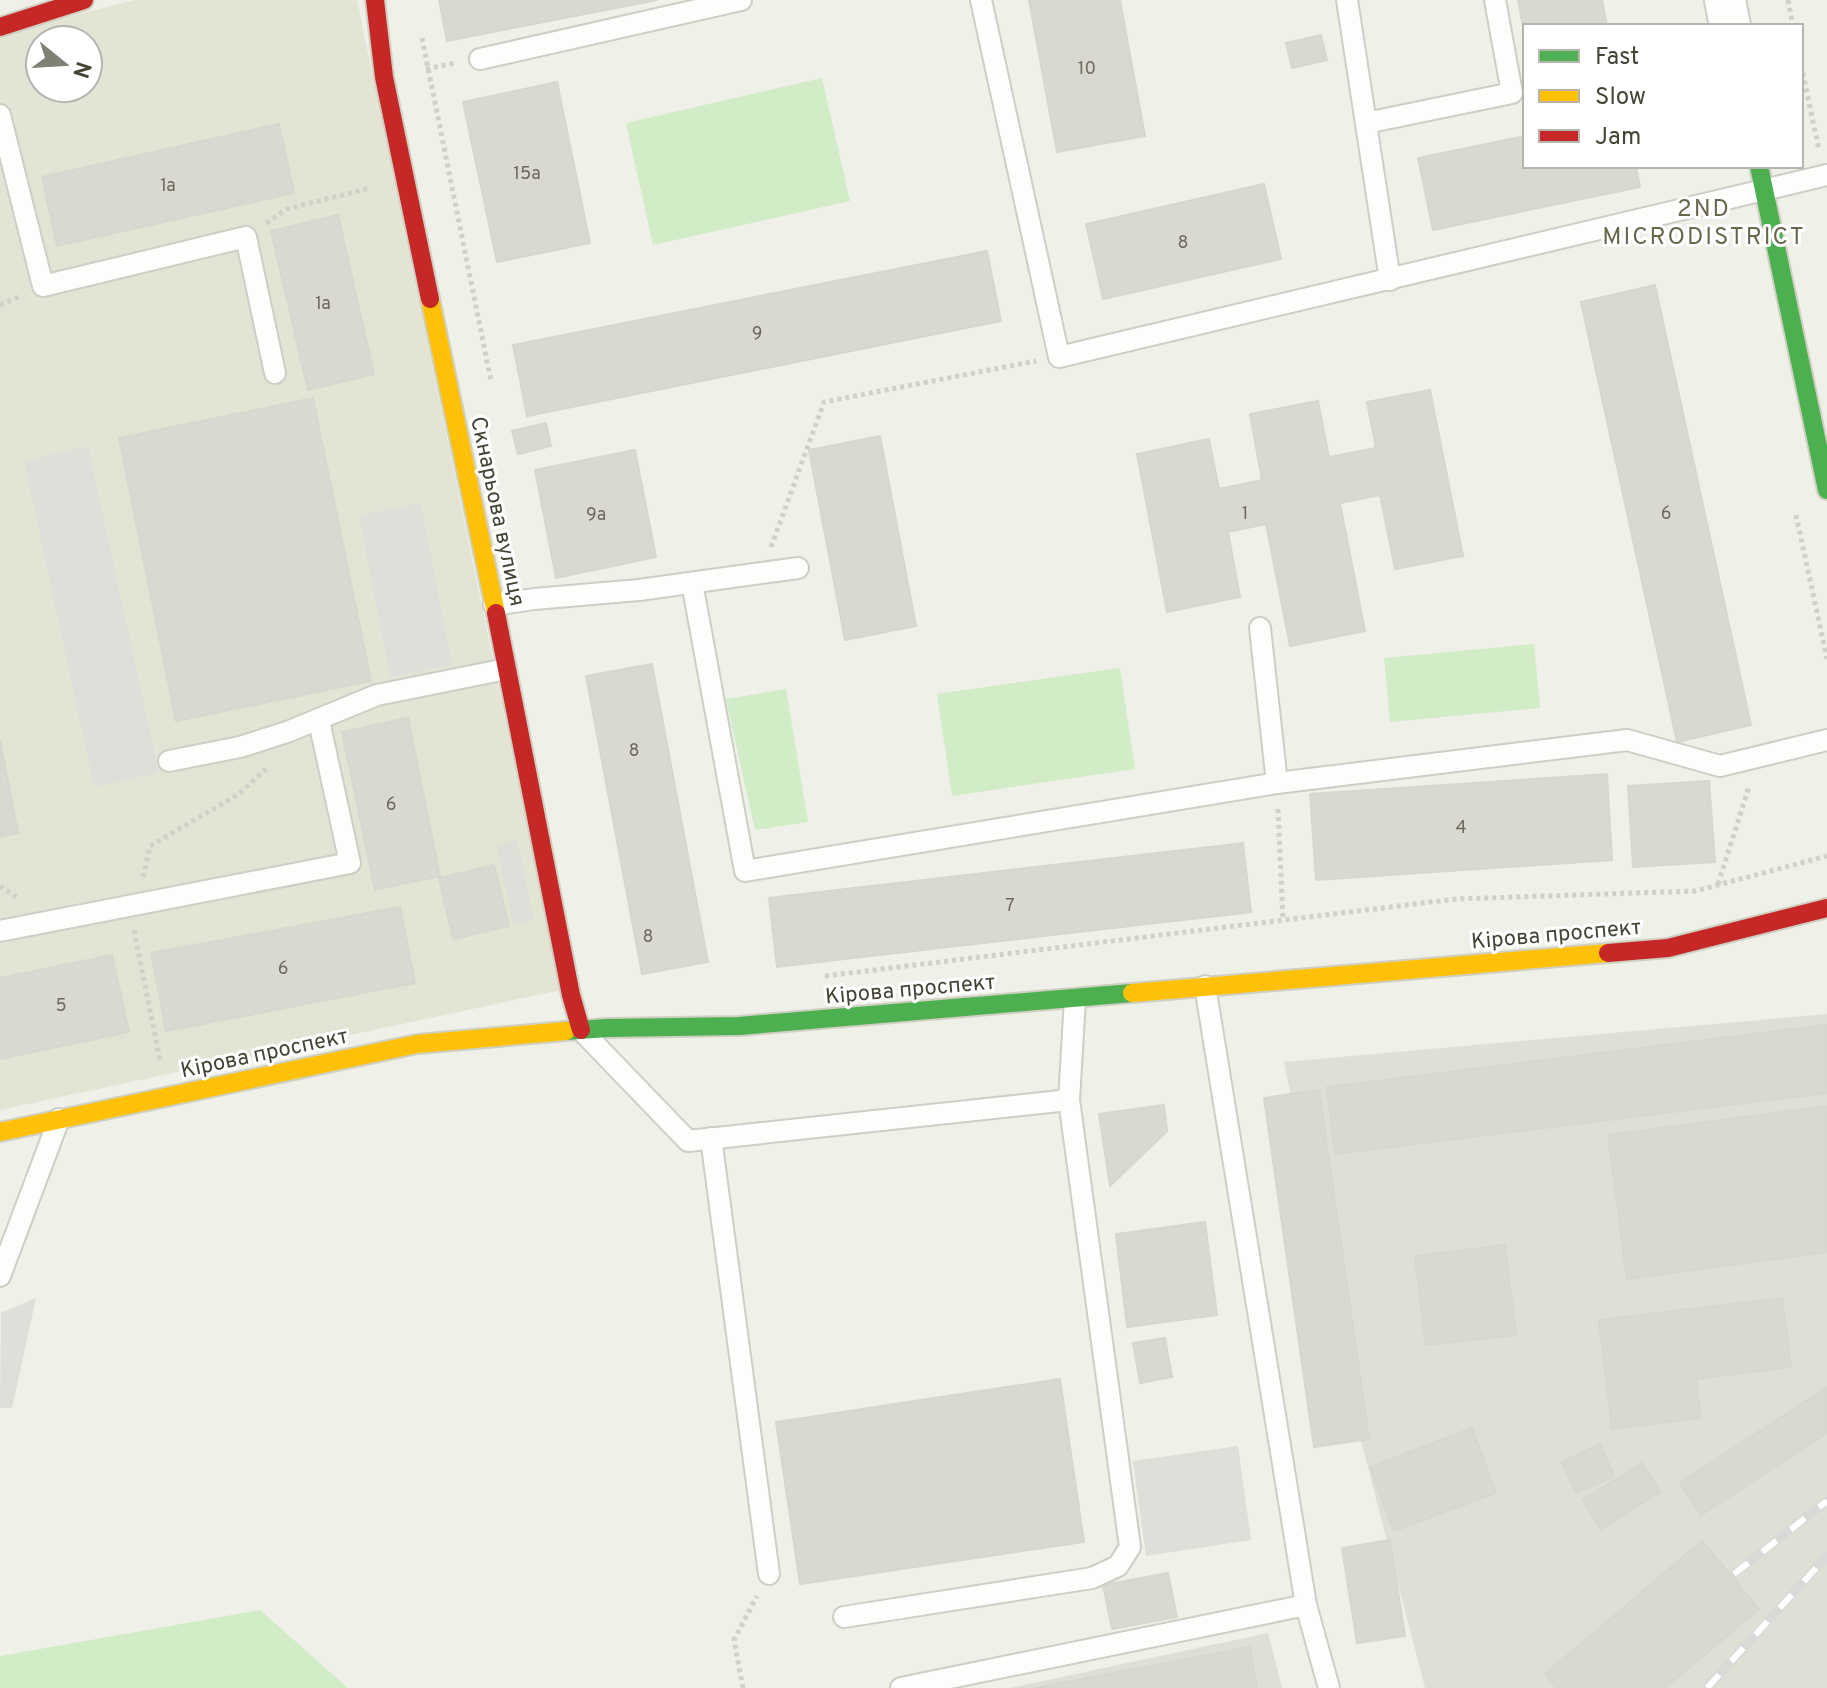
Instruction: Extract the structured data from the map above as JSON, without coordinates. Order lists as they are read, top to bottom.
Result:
{
  "streets": {
    "street": ["Скнарьова вулиця", "Кірова проспект"]
  },
  "crossings": [
    ["Скнарьова вулиця", "Кірова проспект"]
  ],
  "districts": ["2ND MICRODISTRICT"],
  "house_numbers": [
    "10",
    "15а",
    "1а",
    "8",
    "1а",
    "9",
    "1",
    "6",
    "9а",
    "8",
    "6",
    "4",
    "7",
    "8",
    "6",
    "5"
  ],
  "legend": ["Fast", "Slow", "Jam"],
  "north": "right"
}
